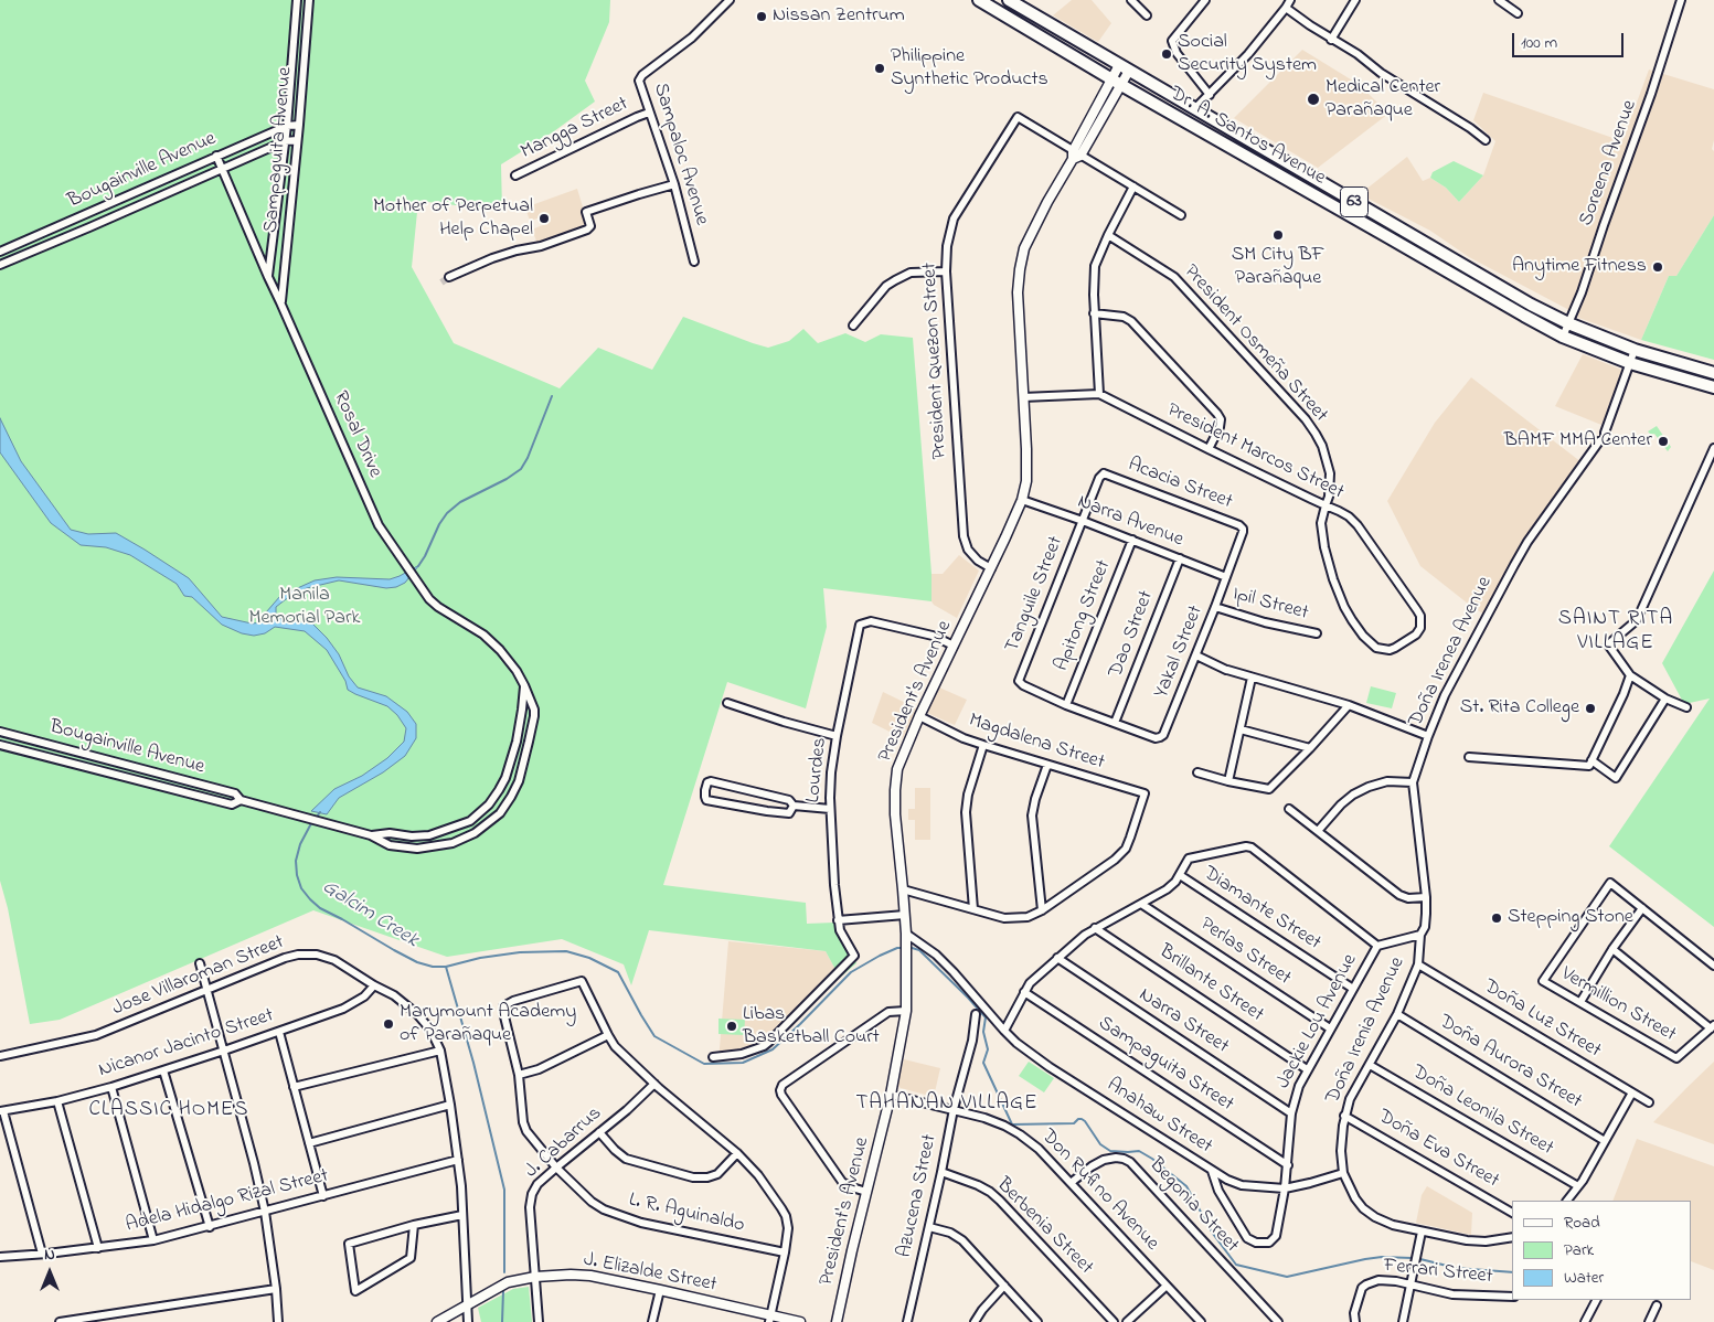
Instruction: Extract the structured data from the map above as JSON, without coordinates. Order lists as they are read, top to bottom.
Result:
{
  "streets": {
    "main road": ["Dr. A. Santos Avenue", "63"],
    "street": [
      "Mangga Street",
      "Sampaguita Avenue",
      "Sampaloc Avenue",
      "Soreena Avenue",
      "Bougainville Avenue",
      "President Osmeña Street",
      "President Quezon Street",
      "Rosal Drive",
      "President Marcos Street",
      "Acacia Street",
      "Narra Avenue",
      "Tanguile Street",
      "Ipil Street",
      "Apitong Street",
      "Dao Street",
      "Yakal Street",
      "Doña Irenea Avenue",
      "President's Avenue",
      "Magdalena Street",
      "Lourdes",
      "Diamante Street",
      "Perlas Street",
      "Jose Villaroman Street",
      "Brillante Street",
      "Vermillion Street",
      "Doña Luz Street",
      "Narra Street",
      "Jackie Lou Avenue",
      "Doña Irenia Avenue",
      "Nicanor Jacinto Street",
      "Doña Aurora Street",
      "Sampaguita Street",
      "Doña Leonila Street",
      "Anahaw Street",
      "J. Cabarrus",
      "Doña Eva Street",
      "Don Rufino Avenue",
      "Azucena Street",
      "Adela Hidalgo Rizal Street",
      "Begonia Street",
      "L. R. Aguinaldo",
      "Berbenia Street",
      "Ferrari Street",
      "J. Elizalde Street"
    ]
  },
  "crossings": [
    ["Mangga Street", "Sampaloc Avenue"],
    ["Dr. A. Santos Avenue", "Soreena Avenue"],
    ["Dr. A. Santos Avenue", "Doña Irenea Avenue"],
    ["Dr. A. Santos Avenue", "President's Avenue"],
    ["Sampaguita Avenue", "Bougainville Avenue"],
    ["Sampaguita Avenue", "Rosal Drive"],
    ["Bougainville Avenue", "Rosal Drive"],
    ["President Osmeña Street", "President Marcos Street"],
    ["President Quezon Street", "President's Avenue"],
    ["President Marcos Street", "President's Avenue"],
    ["Acacia Street", "Narra Avenue"],
    ["Acacia Street", "Tanguile Street"],
    ["Acacia Street", "Yakal Street"],
    ["Narra Avenue", "Tanguile Street"],
    ["Narra Avenue", "Apitong Street"],
    ["Narra Avenue", "Dao Street"],
    ["Narra Avenue", "Yakal Street"],
    ["Narra Avenue", "President's Avenue"],
    ["Tanguile Street", "Apitong Street"],
    ["Ipil Street", "Yakal Street"],
    ["Dao Street", "Yakal Street"],
    ["Doña Irenea Avenue", "Jackie Lou Avenue"],
    ["Doña Irenea Avenue", "Doña Irenia Avenue"],
    ["President's Avenue", "Magdalena Street"],
    ["President's Avenue", "Lourdes"],
    ["President's Avenue", "Don Rufino Avenue"],
    ["Diamante Street", "Jackie Lou Avenue"],
    ["Perlas Street", "Jackie Lou Avenue"],
    ["Jose Villaroman Street", "Nicanor Jacinto Street"],
    ["Jose Villaroman Street", "Adela Hidalgo Rizal Street"],
    ["Jose Villaroman Street", "J. Elizalde Street"],
    ["Brillante Street", "Jackie Lou Avenue"],
    ["Doña Luz Street", "Doña Irenia Avenue"],
    ["Narra Street", "Jackie Lou Avenue"],
    ["Jackie Lou Avenue", "Doña Irenia Avenue"],
    ["Jackie Lou Avenue", "Sampaguita Street"],
    ["Jackie Lou Avenue", "Anahaw Street"],
    ["Doña Irenia Avenue", "Doña Aurora Street"],
    ["Doña Irenia Avenue", "Doña Leonila Street"],
    ["Doña Irenia Avenue", "Anahaw Street"],
    ["Doña Irenia Avenue", "Doña Eva Street"],
    ["J. Cabarrus", "L. R. Aguinaldo"],
    ["J. Cabarrus", "J. Elizalde Street"],
    ["Don Rufino Avenue", "Azucena Street"],
    ["Don Rufino Avenue", "Begonia Street"],
    ["Azucena Street", "Berbenia Street"]
  ],
  "districts": ["SAINT RITA VILLAGE", "TAHANAN VILLAGE", "CLASSIC HOMES"],
  "water": ["Galcim Creek"],
  "parks": ["Manila Memorial Park"],
  "places": [
    "Nissan Zentrum",
    "Social Security System",
    "Philippine Synthetic Products",
    "Medical Center Parañaque",
    "Mother of Perpetual Help Chapel",
    "SM City BF Parañaque",
    "Anytime Fitness",
    "BAMF MMA Center",
    "St. Rita College",
    "Stepping Stone",
    "Marymount Academy of Parañaque",
    "Libas Basketball Court"
  ],
  "legend": ["Road", "Park", "Water"],
  "scale_bar": "100 m",
  "north": "top"
}
